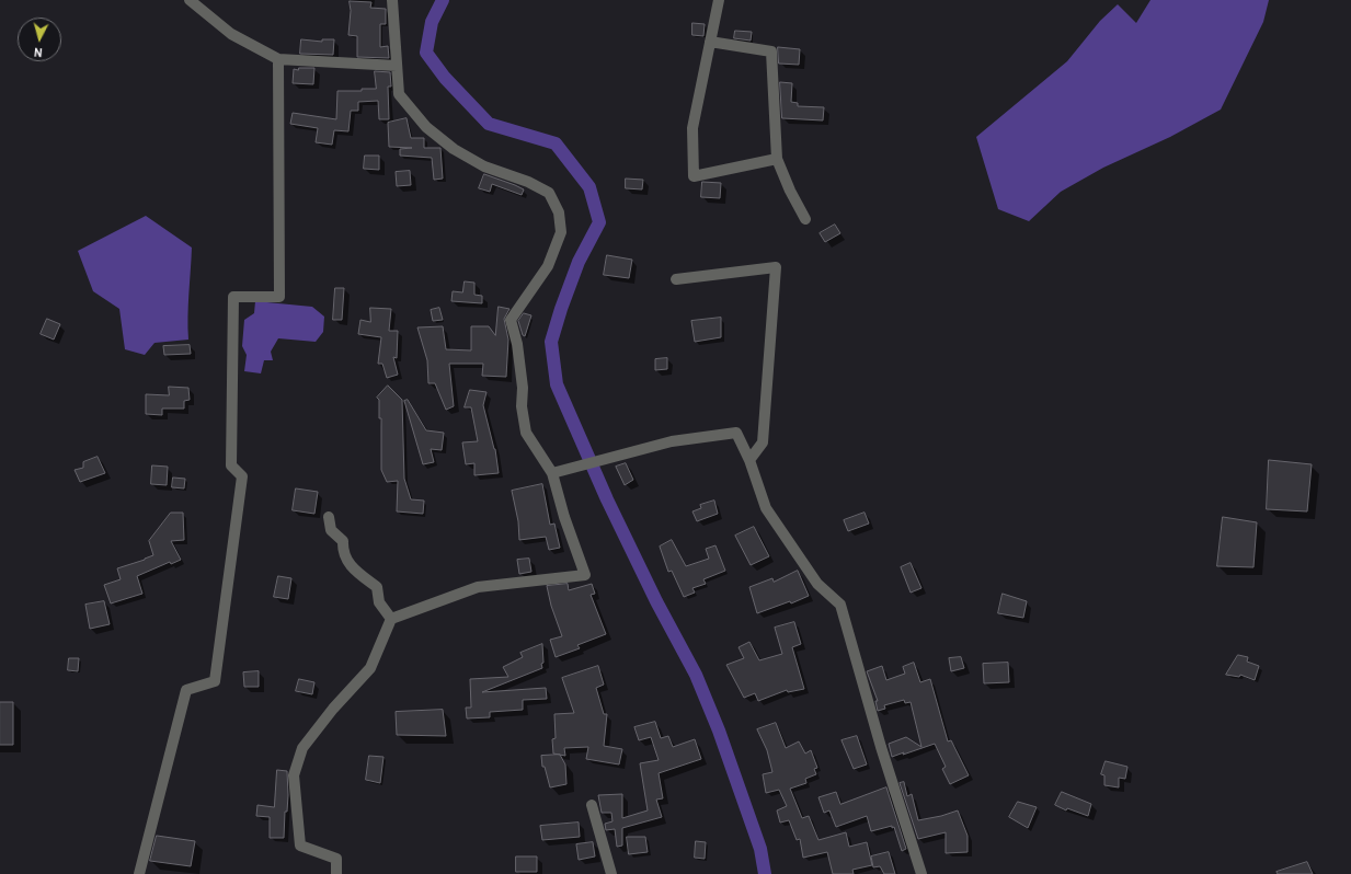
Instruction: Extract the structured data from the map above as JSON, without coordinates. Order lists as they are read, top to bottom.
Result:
{
  "north": "bottom"
}
